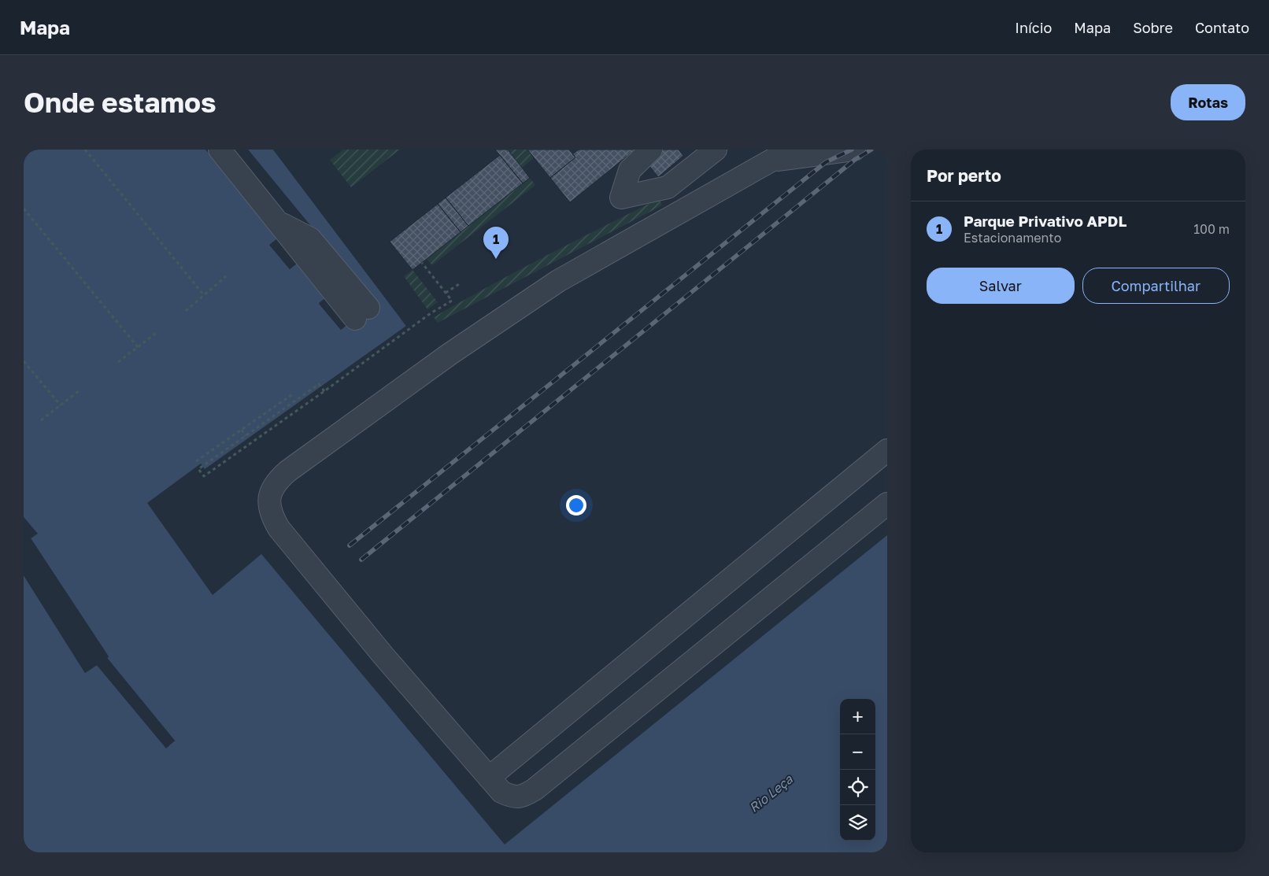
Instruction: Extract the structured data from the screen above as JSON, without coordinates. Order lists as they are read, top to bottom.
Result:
{
  "water": ["Rio Leça"],
  "page": {
    "header": "Mapa",
    "nav": [
      "Início",
      "Mapa",
      "Sobre",
      "Contato"
    ],
    "buttons": [
      "Rotas",
      ["Salvar", "Compartilhar"]
    ],
    "title": "Onde estamos",
    "heading": "Por perto",
    "list": [
      {
        "mark": "1",
        "name": "Parque Privativo APDL",
        "note": "Estacionamento",
        "value": "100 m"
      }
    ],
    "pins": "1",
    "map_buttons": ["+", "−"]
  }
}
